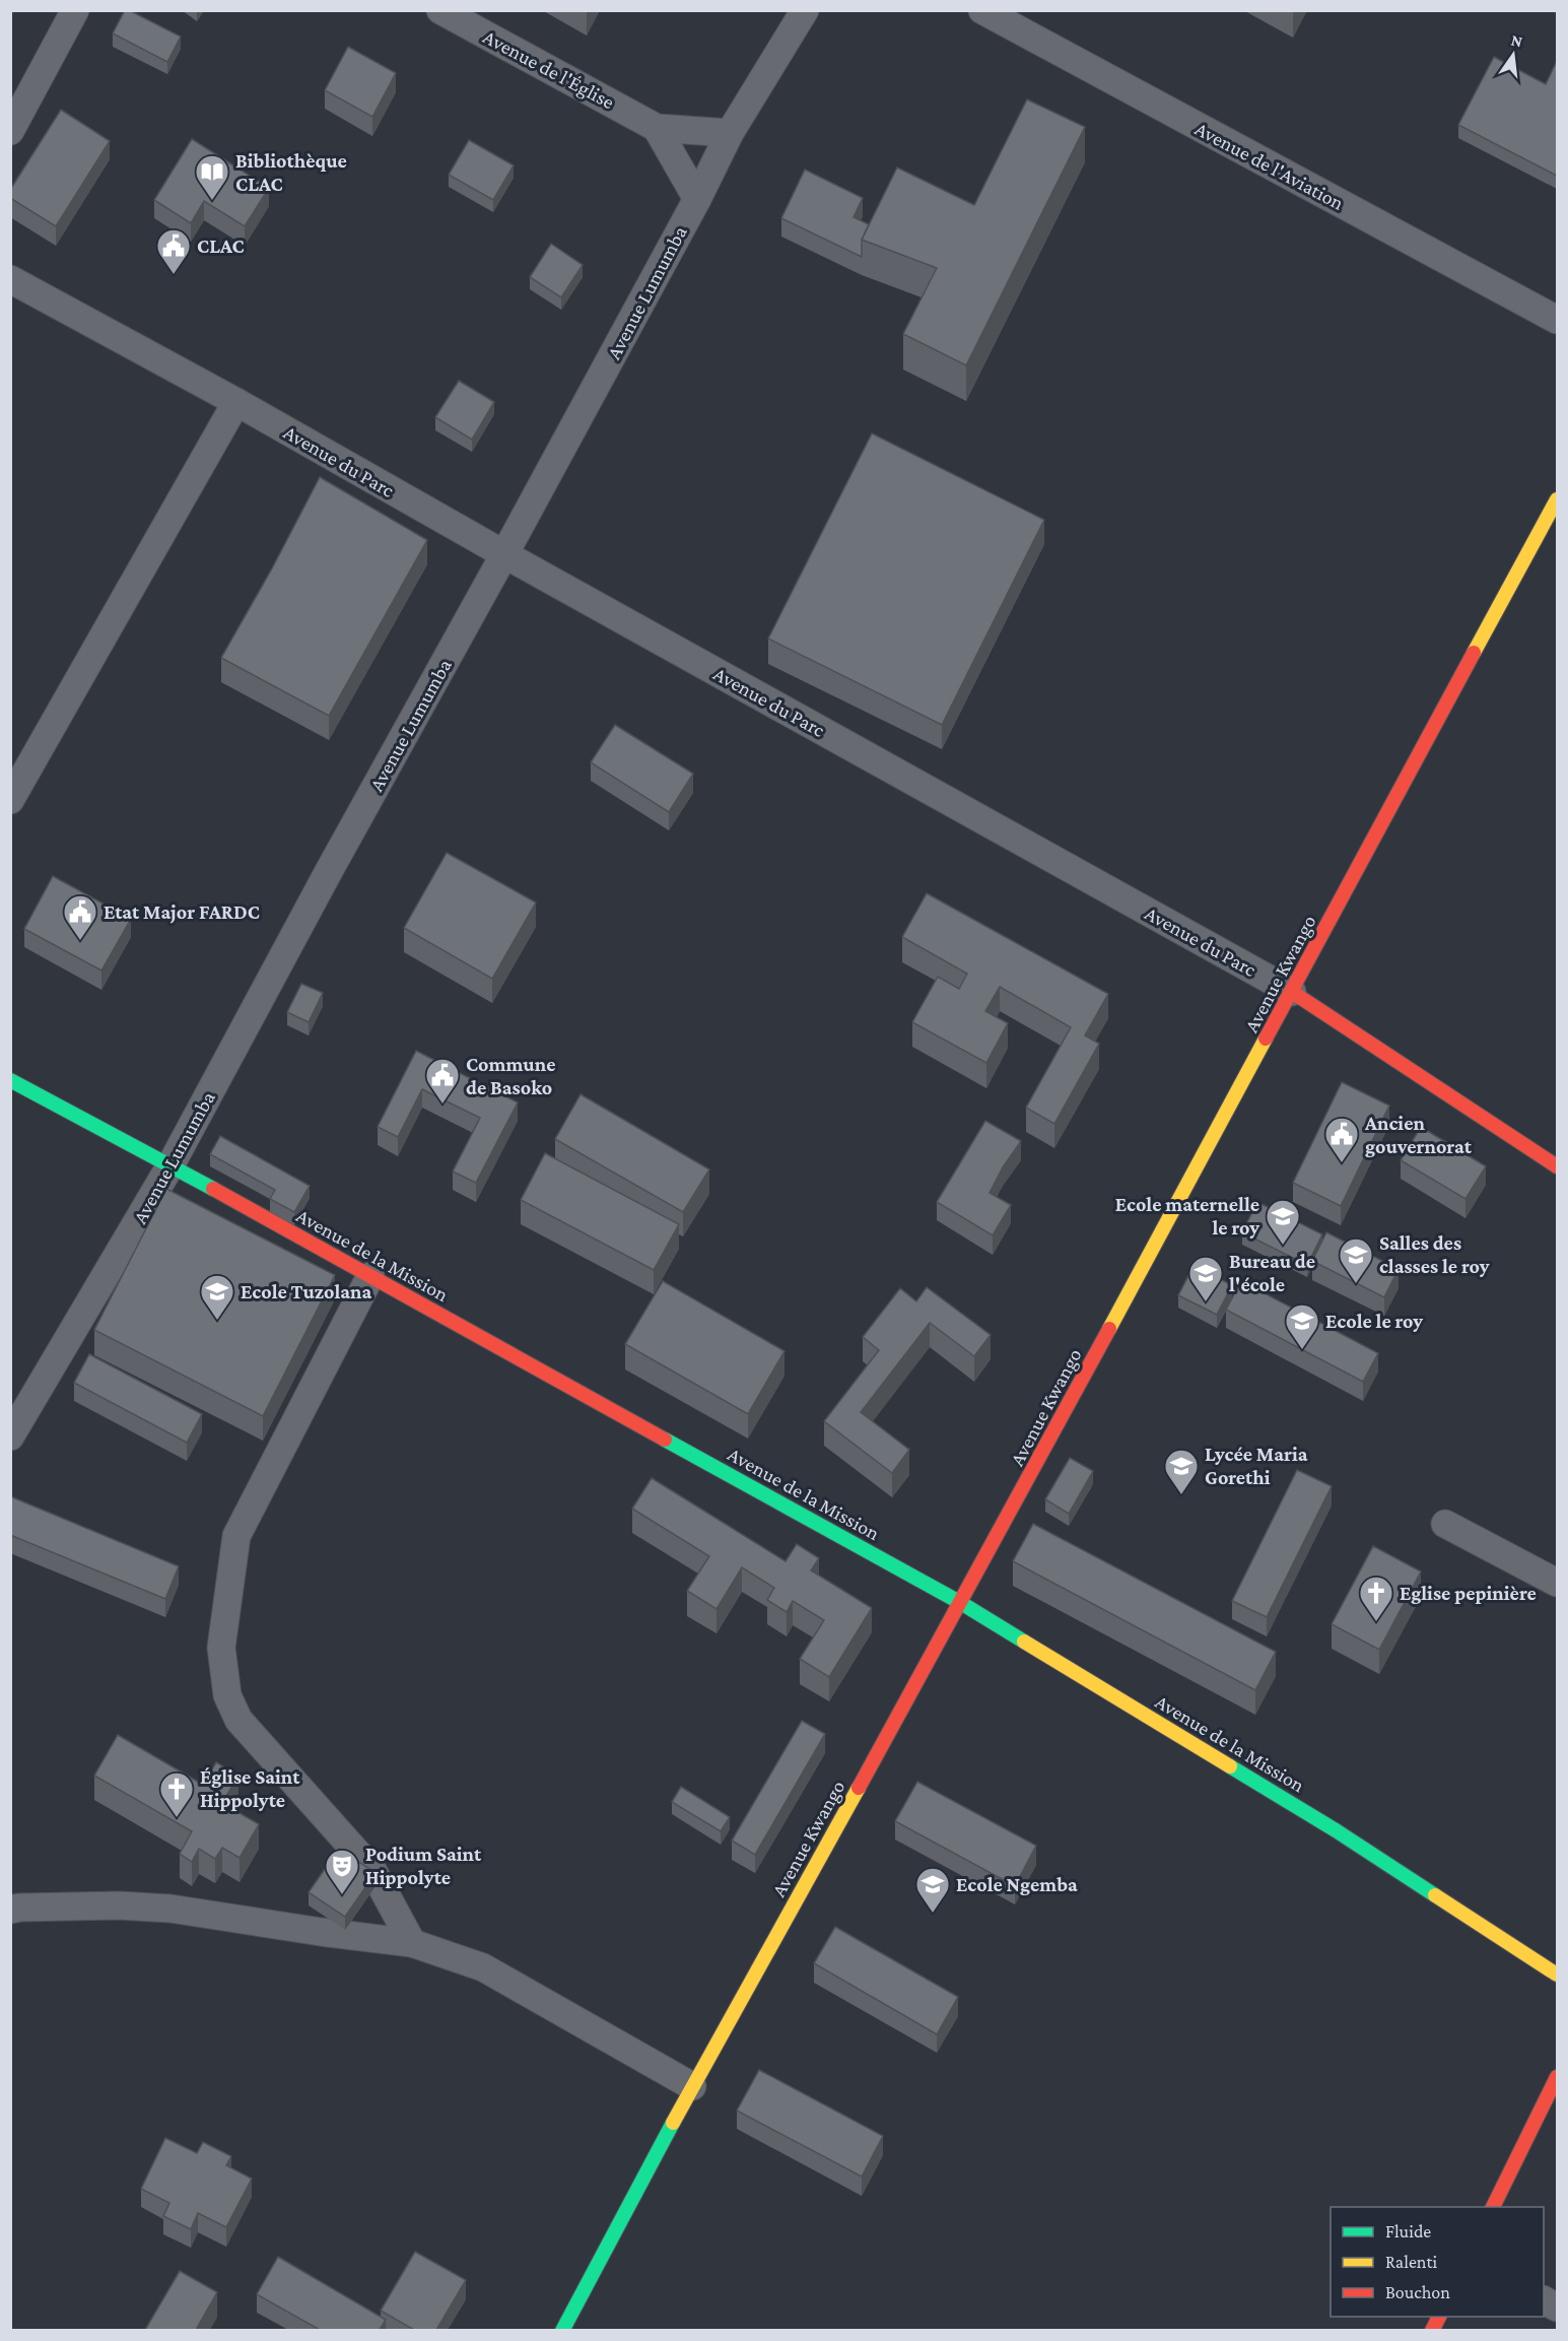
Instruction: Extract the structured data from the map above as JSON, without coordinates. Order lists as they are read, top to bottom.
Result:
{
  "streets": {
    "street": [
      "Avenue de l'Église",
      "Avenue de l'Aviation",
      "Avenue Lumumba",
      "Avenue du Parc",
      "Avenue Kwango",
      "Avenue de la Mission"
    ]
  },
  "crossings": [
    ["Avenue Lumumba", "Avenue du Parc"],
    ["Avenue Lumumba", "Avenue de la Mission"],
    ["Avenue du Parc", "Avenue Kwango"],
    ["Avenue Kwango", "Avenue de la Mission"]
  ],
  "places": {
    "library": ["Bibliothèque CLAC"],
    "public building": [
      "CLAC",
      "Etat Major FARDC",
      "Commune de Basoko",
      "Ancien gouvernorat"
    ],
    "school or university": [
      "Ecole maternelle le roy",
      "Salles des classes le roy",
      "Bureau de l'école",
      "Ecole Tuzolana",
      "Ecole le roy",
      "Lycée Maria Gorethi",
      "Ecole Ngemba"
    ],
    "church": ["Eglise pepinière", "Église Saint Hippolyte"],
    "theatre": ["Podium Saint Hippolyte"]
  },
  "legend": ["Fluide", "Ralenti", "Bouchon"],
  "north": "top"
}
